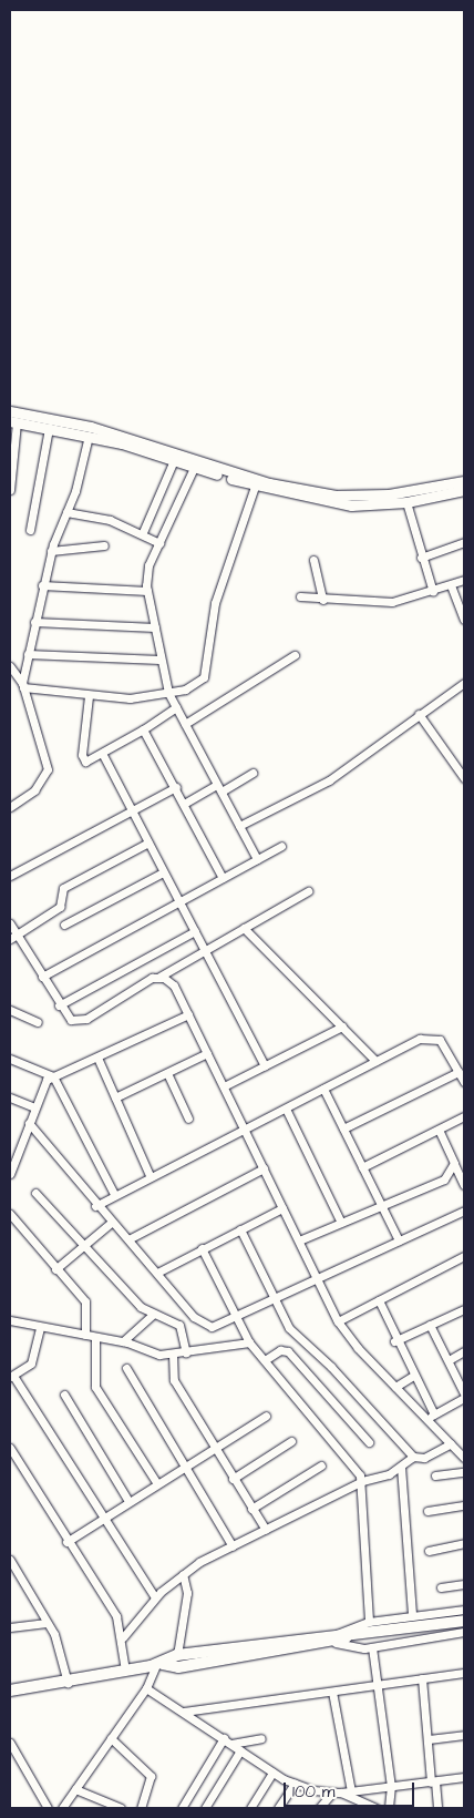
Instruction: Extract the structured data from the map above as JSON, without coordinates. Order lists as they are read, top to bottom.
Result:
{
  "scale_bar": "100 m"
}
